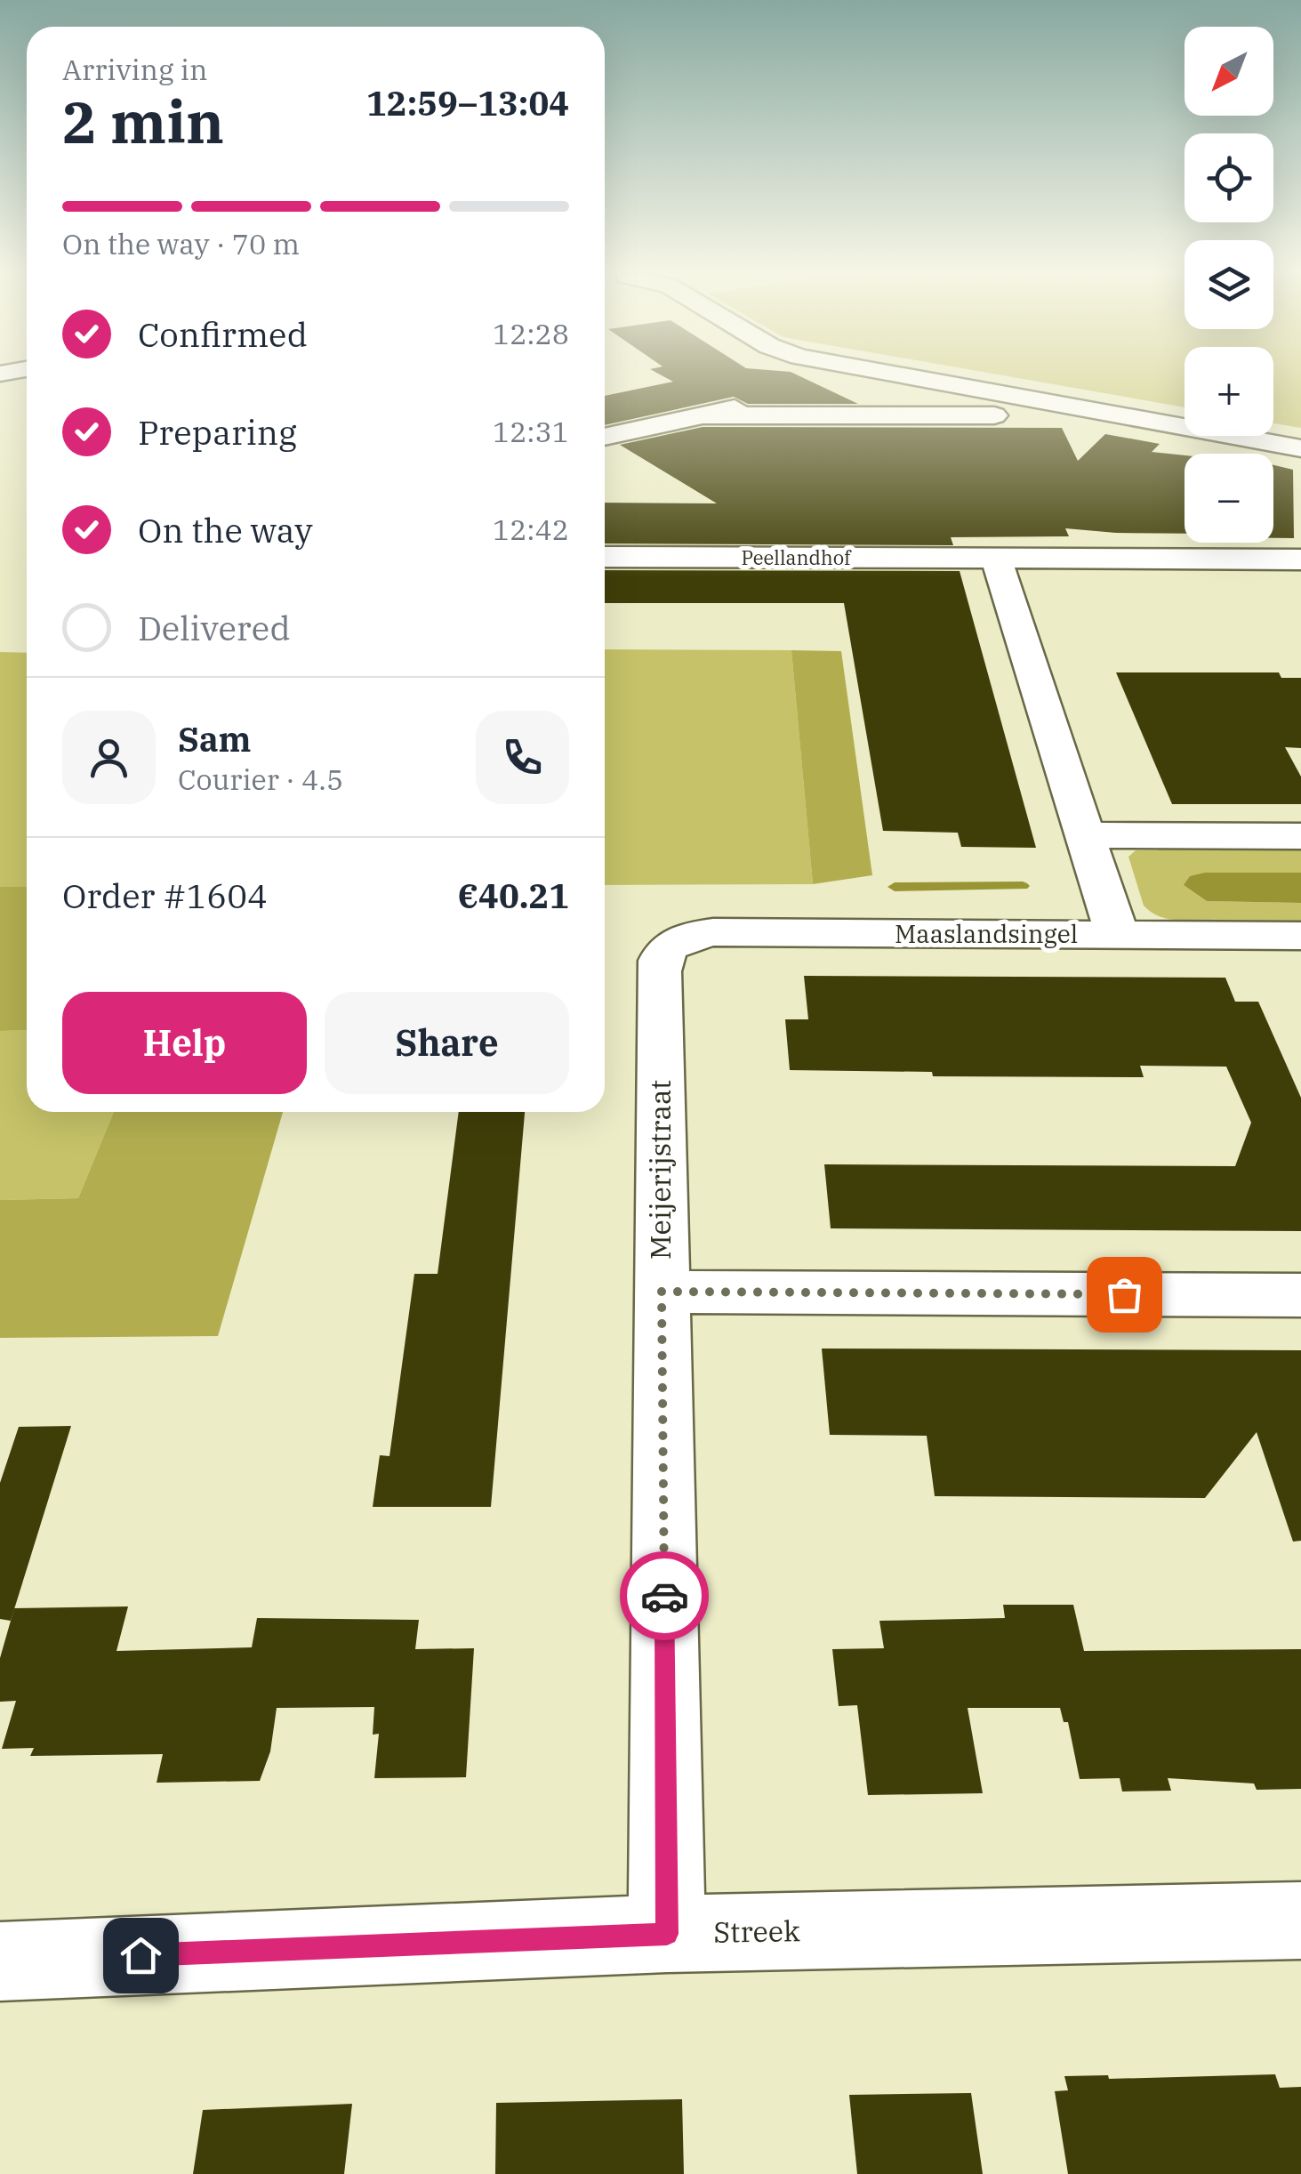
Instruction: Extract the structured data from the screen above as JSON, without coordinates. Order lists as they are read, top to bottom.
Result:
{
  "streets": {
    "street": [
      "Peellandhof",
      "Maaslandsingel",
      "Meijerijstraat",
      "Streek"
    ]
  },
  "crossings": [
    ["Maaslandsingel", "Meijerijstraat"],
    ["Meijerijstraat", "Streek"]
  ],
  "north": "bottom left",
  "page": {
    "map_buttons": ["+", "−"],
    "heading": ["2 min", "Arriving in", "12:59–13:04"],
    "panel": [
      "Sam",
      "Courier · 4.5",
      "Order #1604",
      "€40.21"
    ],
    "bar": "On the way · 70 m",
    "list": [
      ["Confirmed", "12:28"],
      ["Preparing", "12:31"],
      ["On the way", "12:42"],
      "Delivered"
    ],
    "buttons": ["Help", "Share"]
  }
}
